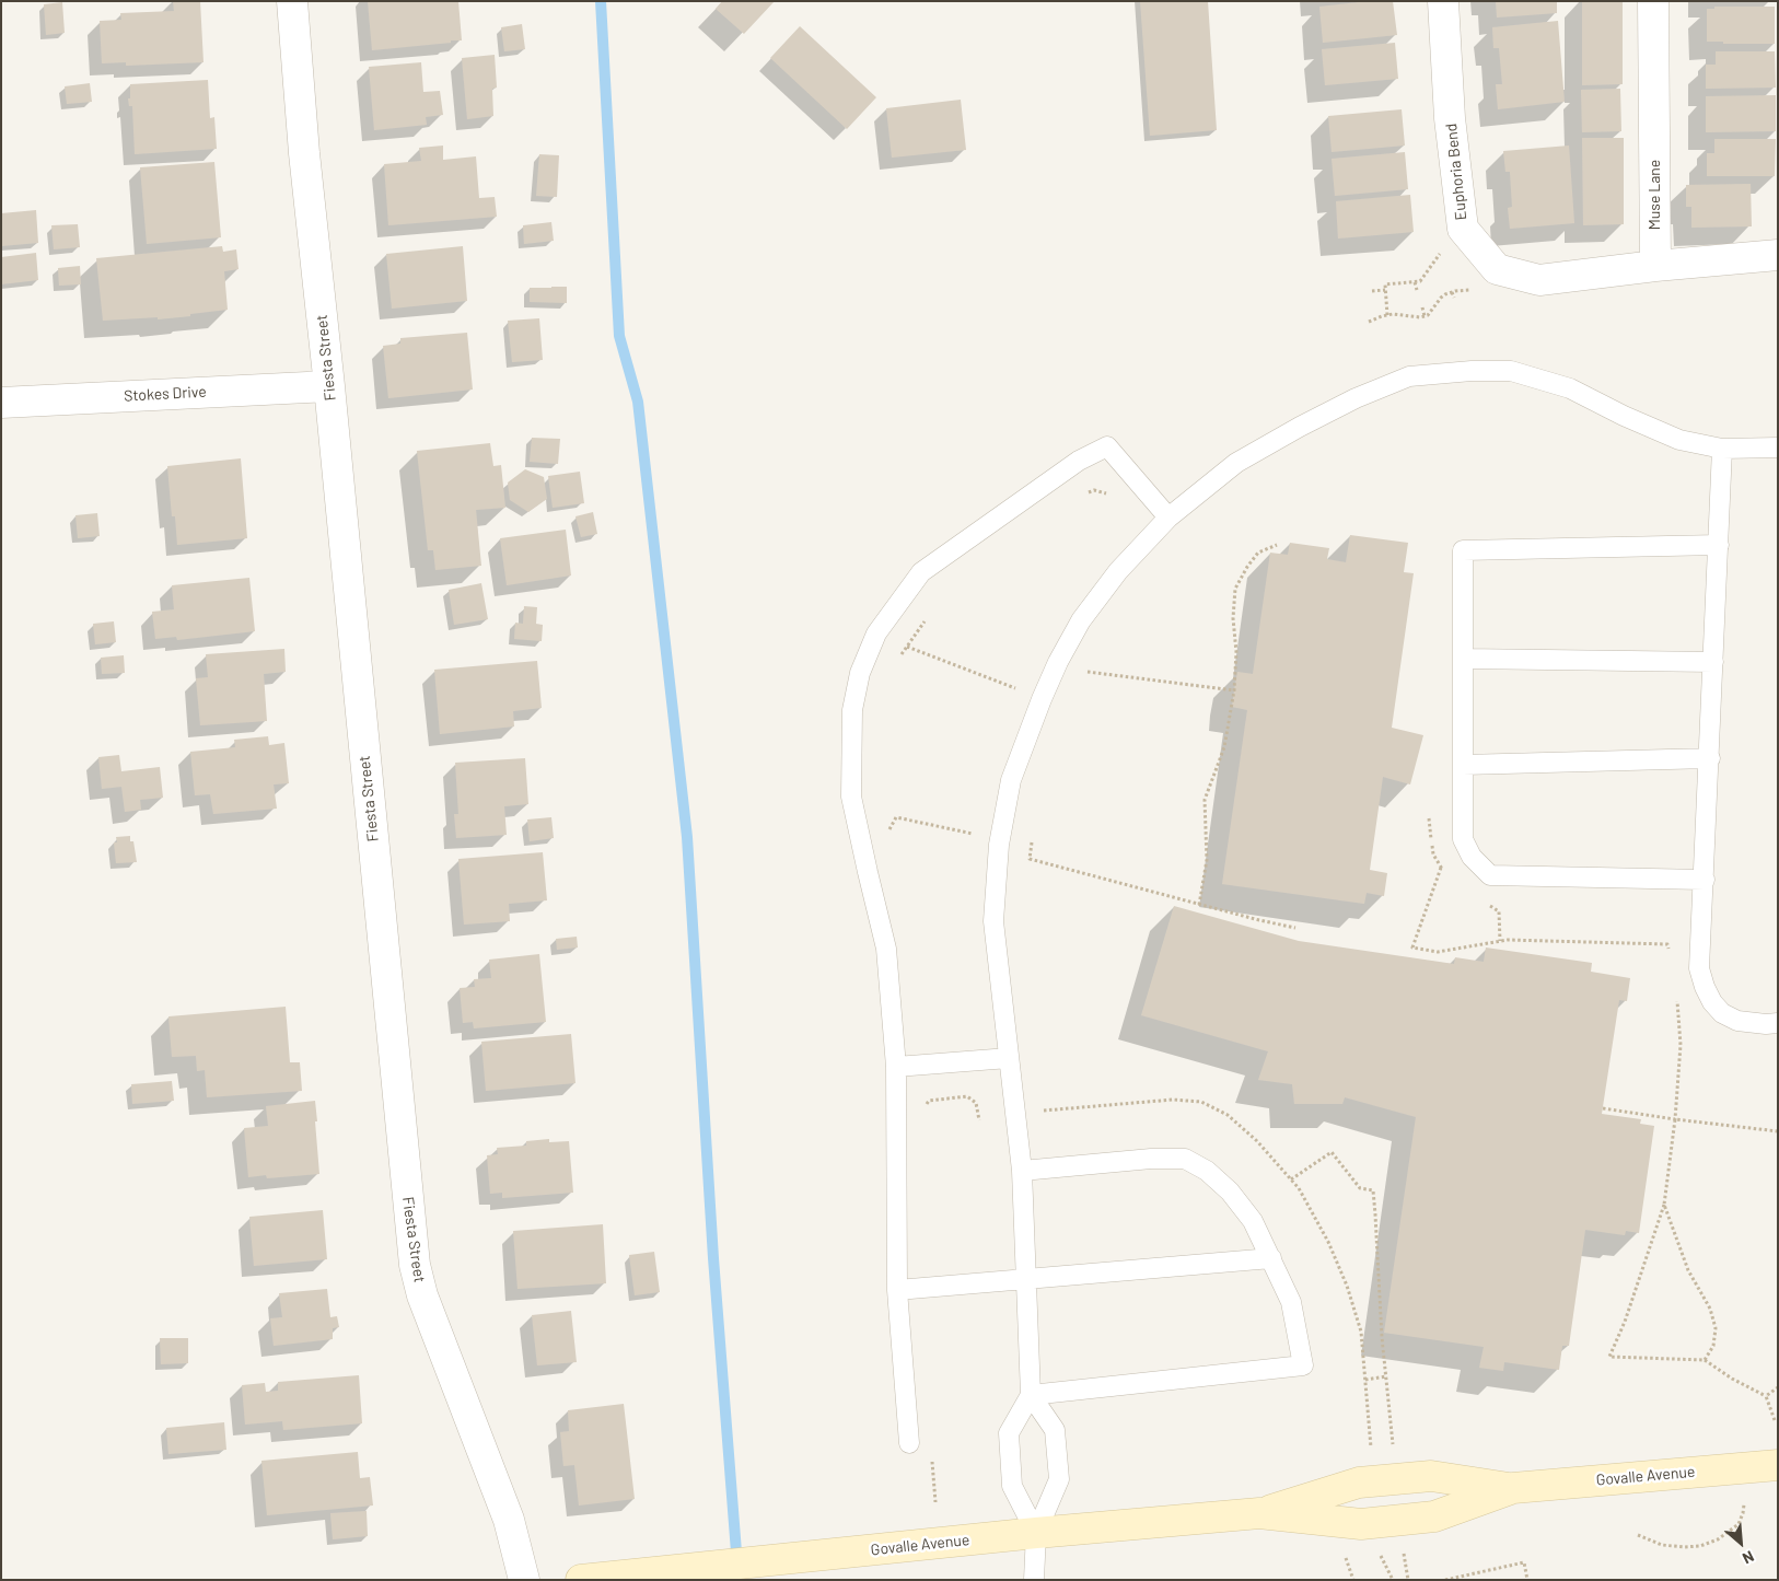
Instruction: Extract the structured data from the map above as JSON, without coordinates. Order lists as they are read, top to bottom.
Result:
{
  "streets": {
    "street": [
      "Euphoria Bend",
      "Muse Lane",
      "Fiesta Street",
      "Stokes Drive",
      "Govalle Avenue"
    ]
  },
  "crossings": [
    ["Euphoria Bend", "Muse Lane"],
    ["Fiesta Street", "Stokes Drive"]
  ],
  "north": "bottom right"
}
